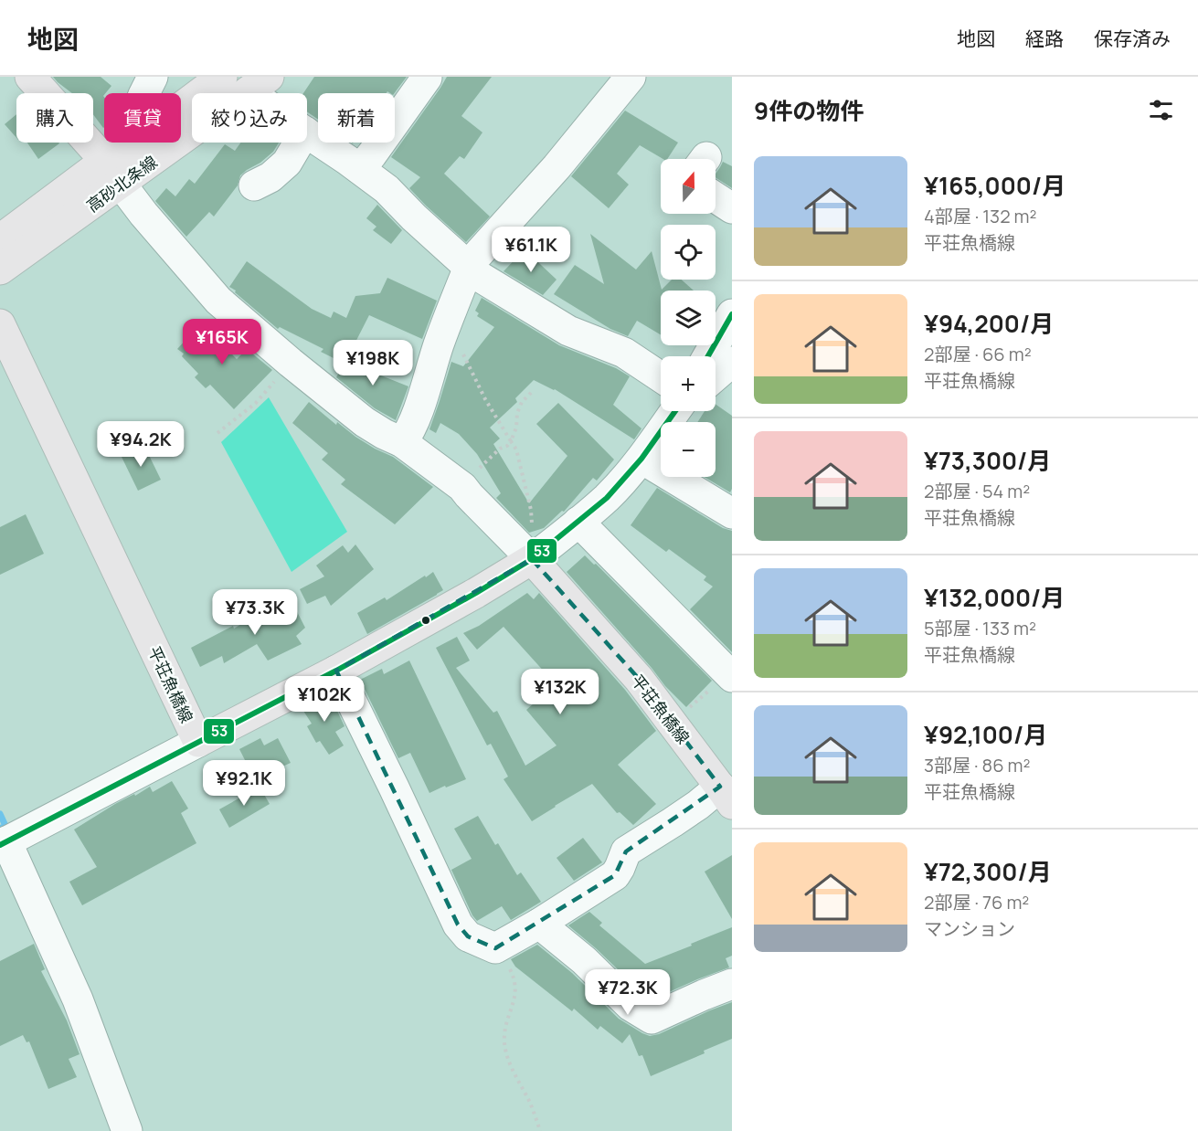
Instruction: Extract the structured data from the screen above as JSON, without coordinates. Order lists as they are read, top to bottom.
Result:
{
  "streets": {
    "main road": ["高砂北条線", "平荘魚橋線"]
  },
  "lines": ["transit line 53"],
  "north": "top",
  "page": {
    "header": "地図",
    "nav": ["地図", "経路", "保存済み"],
    "heading": "9件の物件",
    "chip": [
      "購入",
      "賃貸",
      "絞り込み",
      "新着"
    ],
    "list": [
      {
        "name": "¥165,000/月",
        "note": "4部屋 · 132 m² · 平荘魚橋線"
      },
      {
        "name": "¥94,200/月",
        "note": "2部屋 · 66 m² · 平荘魚橋線"
      },
      {
        "name": "¥73,300/月",
        "note": "2部屋 · 54 m² · 平荘魚橋線"
      },
      {
        "name": "¥132,000/月",
        "note": "5部屋 · 133 m² · 平荘魚橋線"
      },
      {
        "name": "¥92,100/月",
        "note": "3部屋 · 86 m² · 平荘魚橋線"
      },
      {
        "name": "¥72,300/月",
        "note": "2部屋 · 76 m² · マンション"
      }
    ],
    "map_buttons": ["+", "−"],
    "price": [
      "¥61.1K",
      "¥165K",
      "¥198K",
      "¥94.2K",
      "¥73.3K",
      "¥132K",
      "¥102K",
      "¥92.1K",
      "¥72.3K"
    ]
  }
}
